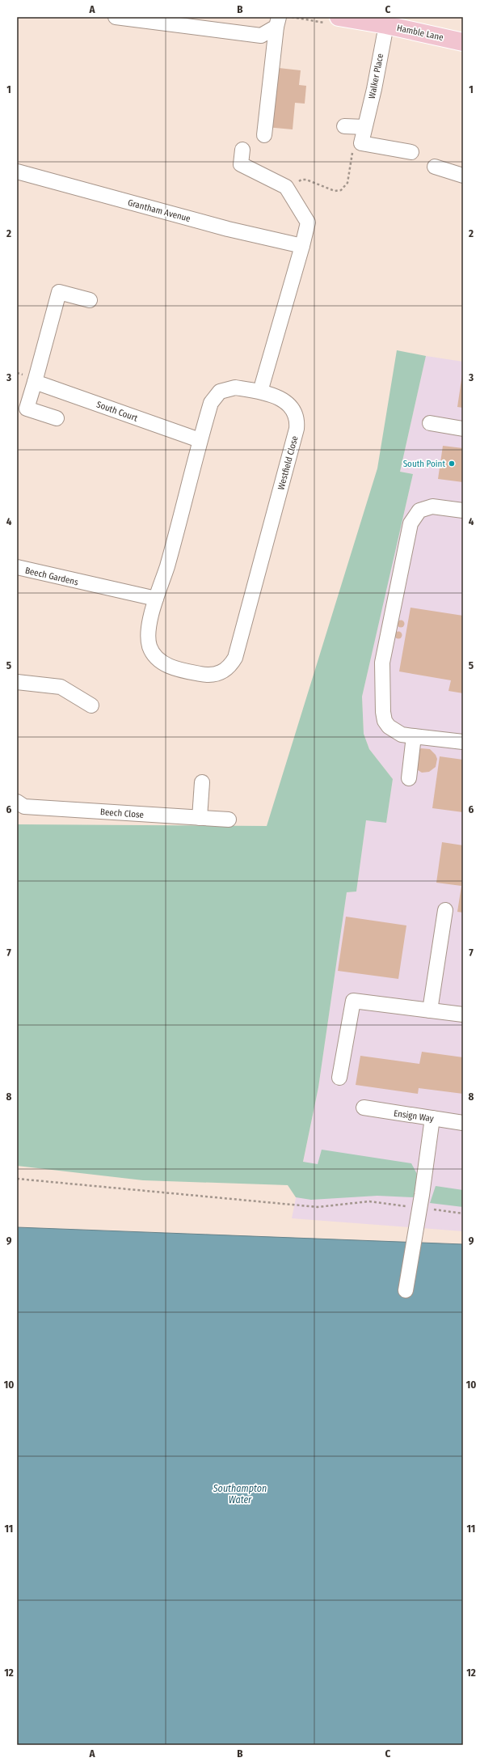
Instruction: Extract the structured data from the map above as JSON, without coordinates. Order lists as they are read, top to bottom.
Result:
{
  "streets": {
    "main road": ["Hamble Lane"],
    "street": [
      "Walker Place",
      "Grantham Avenue",
      "South Court",
      "Westfield Close",
      "Beech Gardens",
      "Beech Close",
      "Ensign Way"
    ]
  },
  "crossings": [
    ["Hamble Lane", "Walker Place"],
    ["South Court", "Westfield Close"],
    ["Westfield Close", "Beech Gardens"]
  ],
  "water": ["Southampton Water"],
  "places": ["South Point"],
  "grid": {
    "columns": ["A", "B", "C"],
    "rows": [
      "1",
      "2",
      "3",
      "4",
      "5",
      "6",
      "7",
      "8",
      "9",
      "10",
      "11",
      "12"
    ]
  }
}
